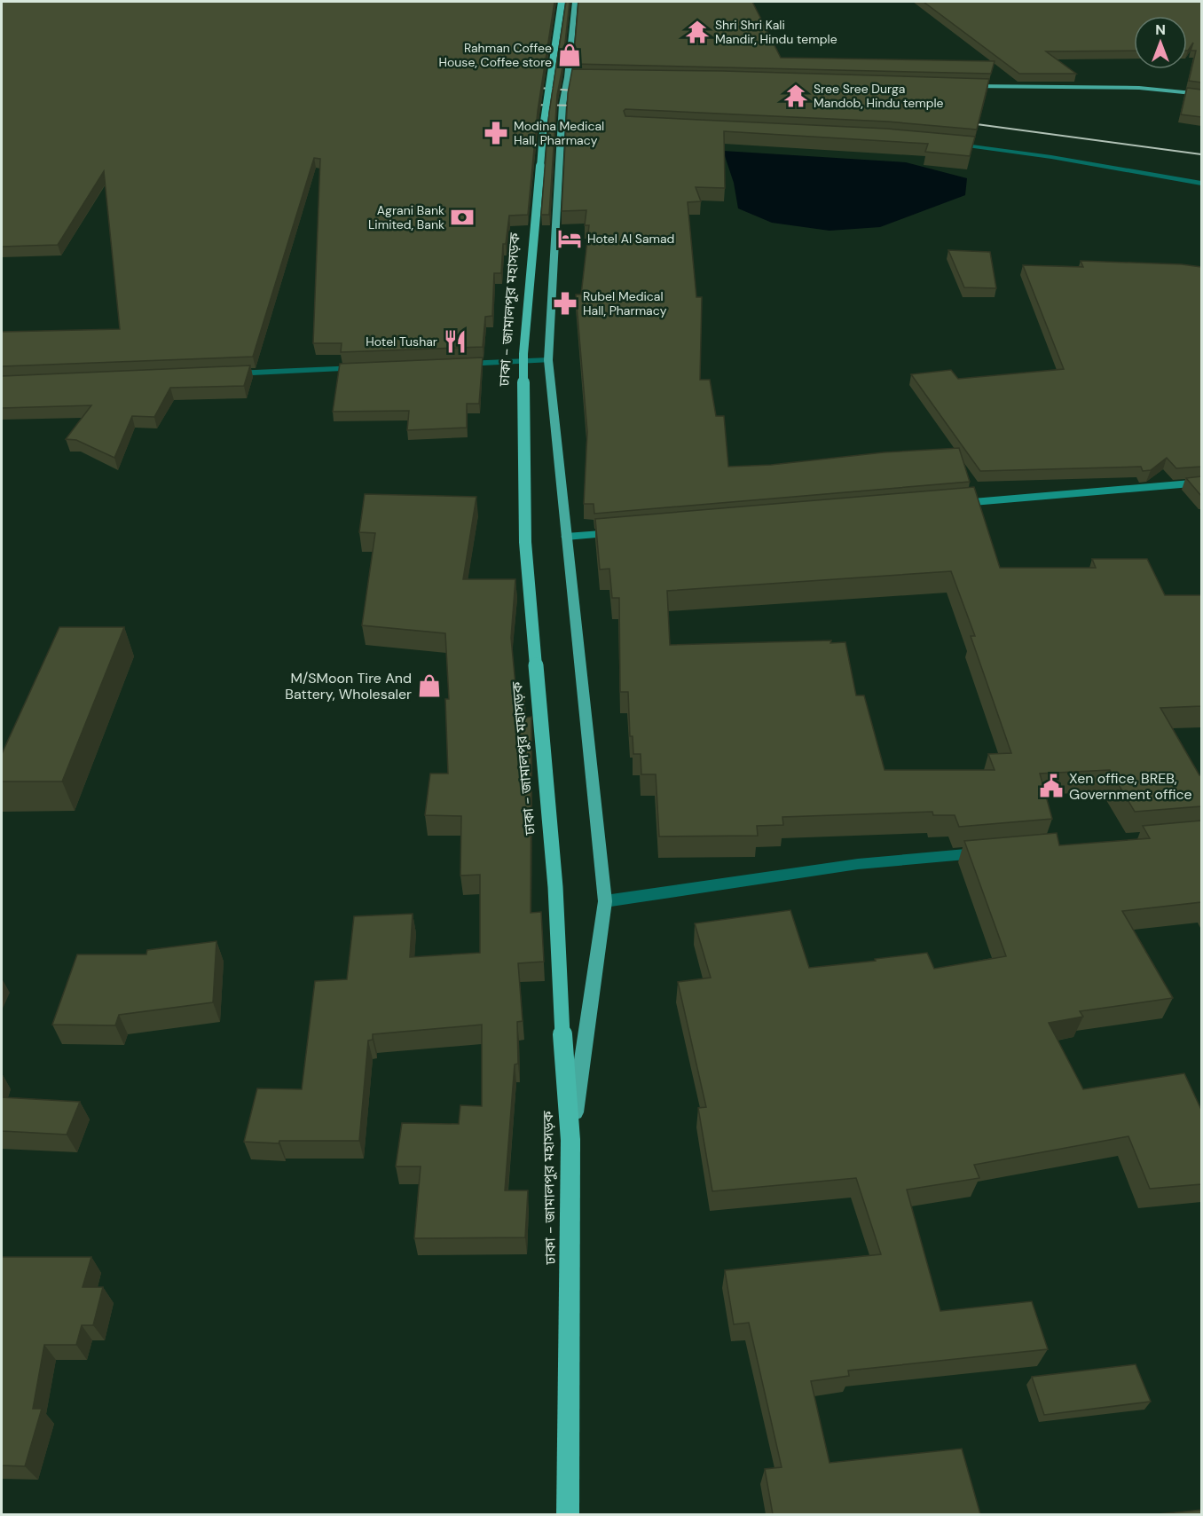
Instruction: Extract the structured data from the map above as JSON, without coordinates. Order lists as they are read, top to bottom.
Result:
{
  "streets": {
    "highway": ["ঢাকা - জামালপুর মহাসড়ক"]
  },
  "places": {
    "temple": ["Shri Shri Kali Mandir, Hindu temple", "Sree Sree Durga Mandob, Hindu temple"],
    "shop": ["Rahman Coffee House, Coffee store", "M/SMoon Tire And Battery, Wholesaler"],
    "pharmacy": ["Modina Medical Hall, Pharmacy", "Rubel Medical Hall, Pharmacy"],
    "bank": ["Agrani Bank Limited, Bank"],
    "hotel": ["Hotel Al Samad"],
    "restaurant": ["Hotel Tushar"],
    "public building": ["Xen office, BREB, Government office"]
  },
  "north": "top"
}
